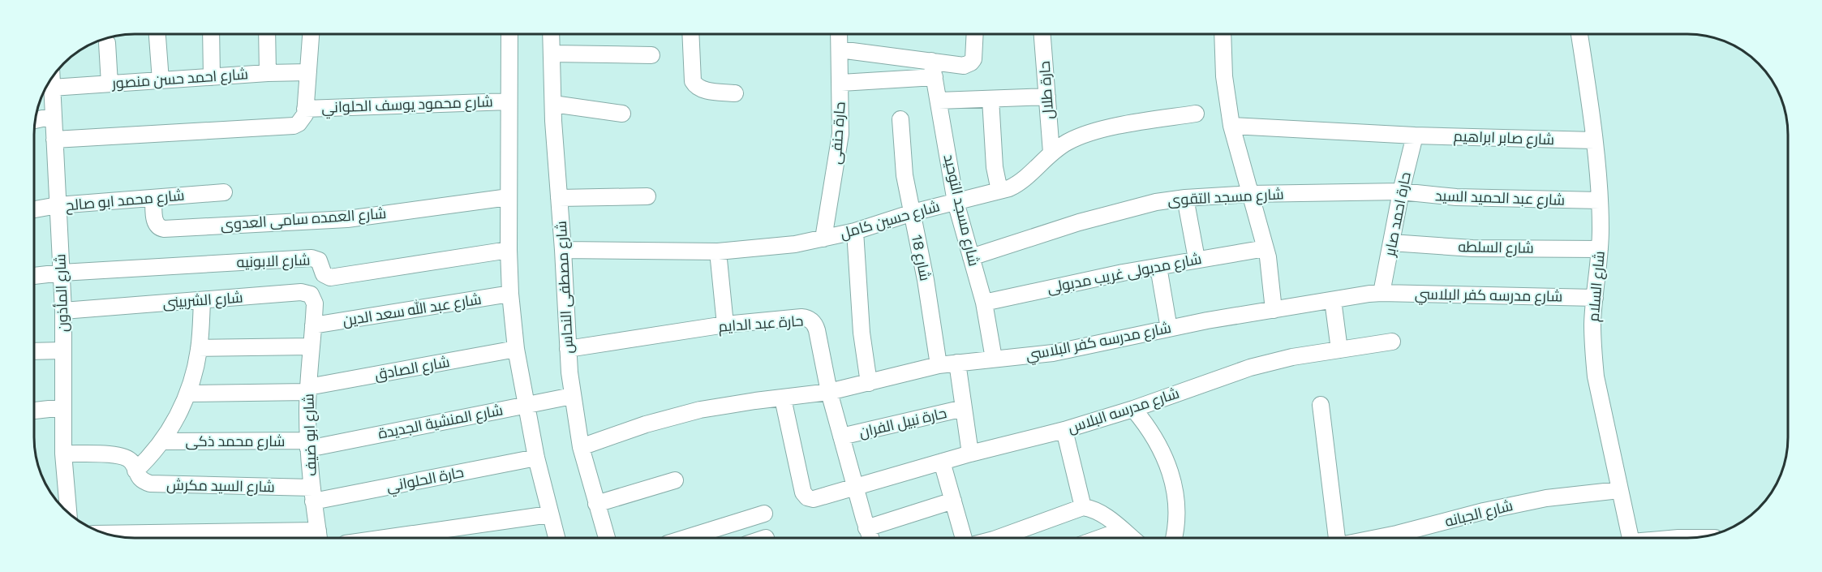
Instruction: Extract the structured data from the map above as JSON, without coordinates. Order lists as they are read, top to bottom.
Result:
{
  "streets": {
    "street": [
      "شارع احمد حسن منصور",
      "حارة طلال",
      "شارع محمود يوسف الحلواني",
      "حارة حنفى",
      "شارع صابر ابراهيم",
      "شارع مسجد التقوى",
      "شارع عبد الحميد السيد",
      "شارع محمد ابو صالح",
      "شارع مسجد التوحيد",
      "حارة احمد صابر",
      "شارع العمده سامى العدوى",
      "شارع حسين كامل",
      "شارع السلطه",
      "شارع 18",
      "شارع الابونيه",
      "شارع مدبولى غريب مدبولى",
      "شارع السلام",
      "شارع مصطفى النحاس",
      "شارع المأذون",
      "شارع مدرسه كفر البلاسي",
      "شارع الشربينى",
      "شارع عبد الله سعد الدين",
      "حارة عبد الدايم",
      "شارع الصادق",
      "شارع مدرسه البلاس",
      "شارع المنشية الجديدة",
      "حارة نبيل الفران",
      "شارع ابو ضيف",
      "شارع محمد ذكى",
      "حارة الحلواني",
      "شارع السيد مكرش",
      "شارع الجبانه"
    ]
  },
  "crossings": [
    ["شارع احمد حسن منصور", "شارع المأذون"],
    ["حارة طلال", "شارع حسين كامل"],
    ["حارة حنفى", "شارع حسين كامل"],
    ["شارع صابر ابراهيم", "حارة احمد صابر"],
    ["شارع صابر ابراهيم", "شارع السلام"],
    ["شارع مسجد التقوى", "شارع عبد الحميد السيد"],
    ["شارع مسجد التقوى", "شارع مسجد التوحيد"],
    ["شارع مسجد التقوى", "حارة احمد صابر"],
    ["شارع عبد الحميد السيد", "حارة احمد صابر"],
    ["شارع عبد الحميد السيد", "شارع السلام"],
    ["شارع محمد ابو صالح", "شارع العمده سامى العدوى"],
    ["شارع محمد ابو صالح", "شارع المأذون"],
    ["شارع مسجد التوحيد", "شارع حسين كامل"],
    ["شارع مسجد التوحيد", "شارع مدبولى غريب مدبولى"],
    ["شارع مسجد التوحيد", "شارع مدرسه كفر البلاسي"],
    ["حارة احمد صابر", "شارع السلطه"],
    ["حارة احمد صابر", "شارع مدرسه كفر البلاسي"],
    ["شارع حسين كامل", "شارع 18"],
    ["شارع حسين كامل", "شارع مصطفى النحاس"],
    ["شارع السلطه", "شارع السلام"],
    ["شارع 18", "شارع مدرسه كفر البلاسي"],
    ["شارع الابونيه", "شارع المأذون"],
    ["شارع السلام", "شارع مدرسه كفر البلاسي"],
    ["شارع السلام", "شارع الجبانه"],
    ["شارع مصطفى النحاس", "شارع مدرسه كفر البلاسي"],
    ["شارع مصطفى النحاس", "حارة عبد الدايم"],
    ["شارع مصطفى النحاس", "شارع المنشية الجديدة"],
    ["شارع المأذون", "شارع الشربينى"],
    ["شارع المأذون", "شارع السيد مكرش"],
    ["شارع مدرسه كفر البلاسي", "حارة عبد الدايم"],
    ["شارع مدرسه كفر البلاسي", "شارع مدرسه البلاس"],
    ["شارع الشربينى", "شارع عبد الله سعد الدين"],
    ["شارع الشربينى", "شارع ابو ضيف"],
    ["شارع عبد الله سعد الدين", "شارع ابو ضيف"],
    ["حارة عبد الدايم", "شارع مدرسه البلاس"],
    ["حارة عبد الدايم", "حارة نبيل الفران"],
    ["شارع الصادق", "شارع ابو ضيف"],
    ["شارع المنشية الجديدة", "شارع ابو ضيف"],
    ["شارع المنشية الجديدة", "شارع محمد ذكى"],
    ["شارع ابو ضيف", "شارع محمد ذكى"],
    ["شارع ابو ضيف", "حارة الحلواني"],
    ["شارع ابو ضيف", "شارع السيد مكرش"],
    ["حارة الحلواني", "شارع السيد مكرش"]
  ]
}
